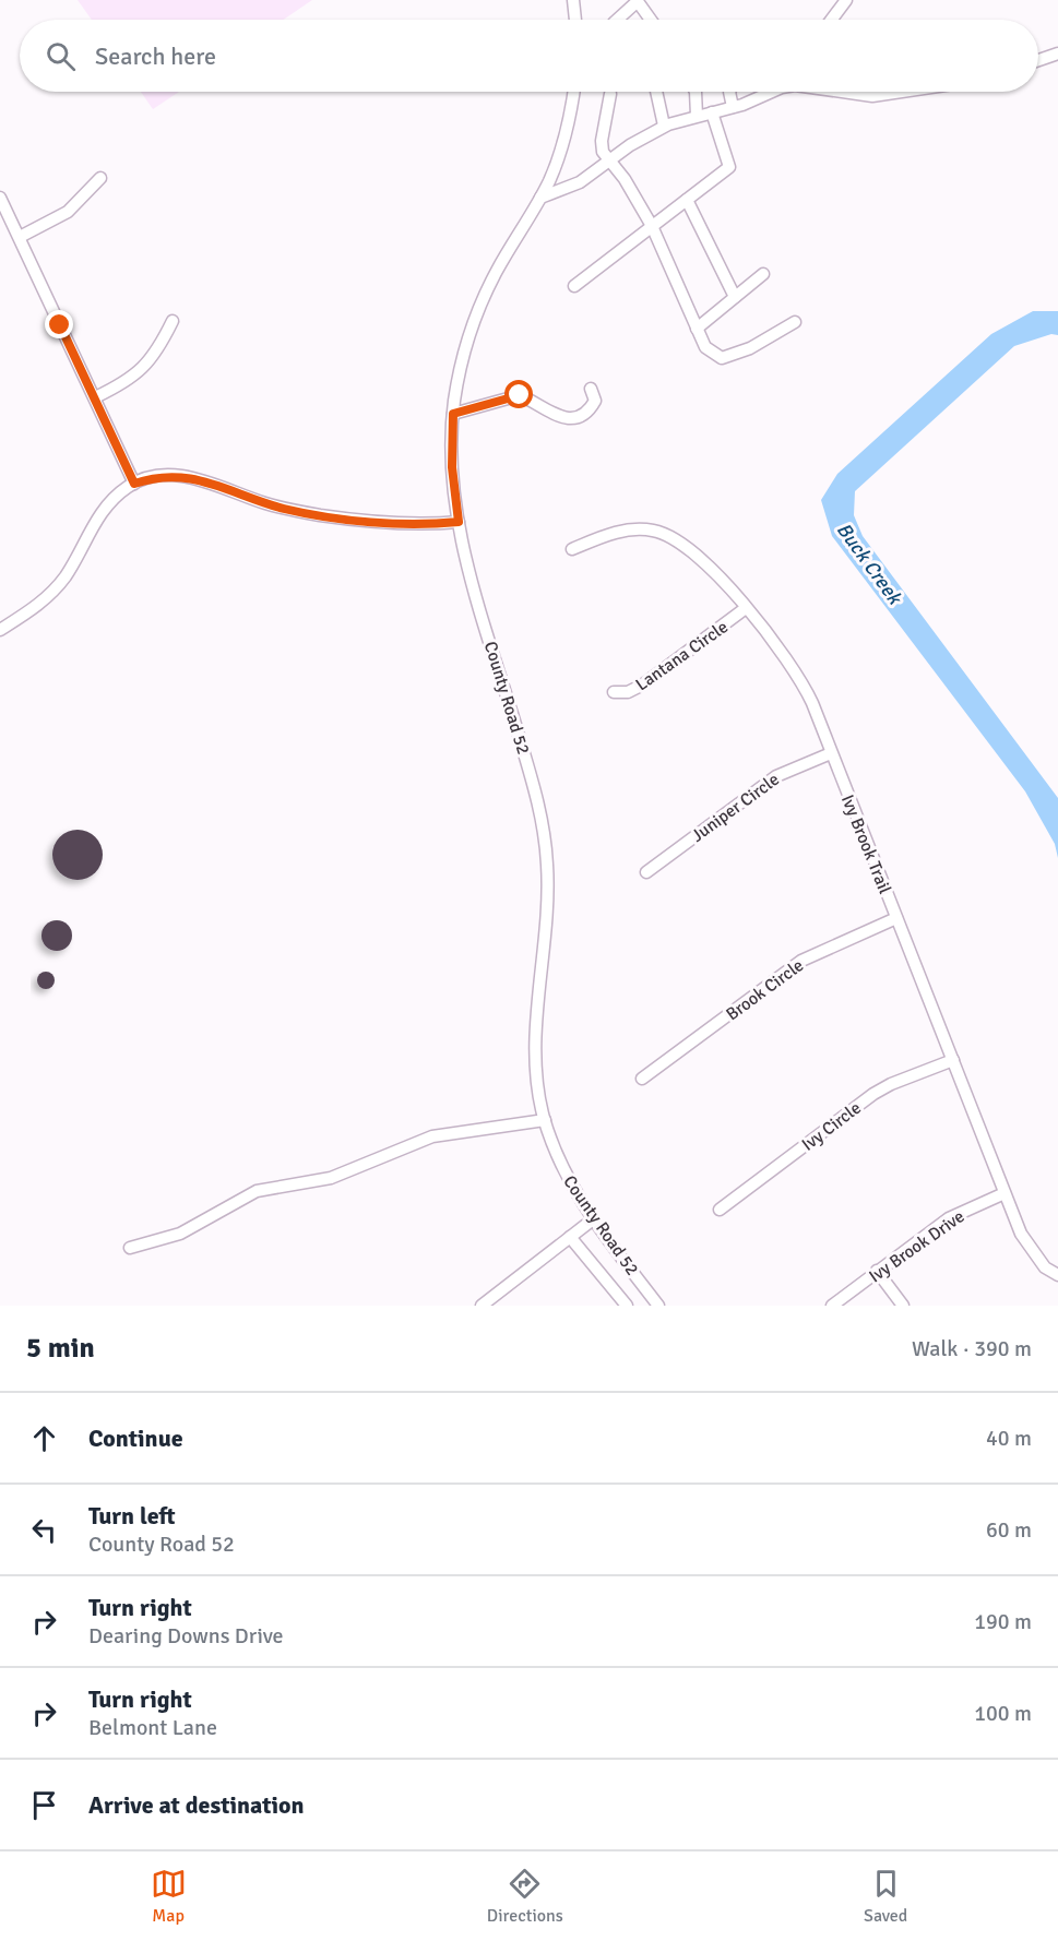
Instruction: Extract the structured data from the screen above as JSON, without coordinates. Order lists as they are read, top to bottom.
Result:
{
  "streets": {
    "street": [
      "Lantana Circle",
      "County Road 52",
      "Juniper Circle",
      "Ivy Brook Trail",
      "Brook Circle",
      "Ivy Circle",
      "Ivy Brook Drive"
    ]
  },
  "crossings": [
    ["Lantana Circle", "Ivy Brook Trail"],
    ["Juniper Circle", "Ivy Brook Trail"],
    ["Ivy Brook Trail", "Brook Circle"],
    ["Ivy Brook Trail", "Ivy Circle"],
    ["Ivy Brook Trail", "Ivy Brook Drive"]
  ],
  "water": ["Buck Creek"],
  "page": {
    "search": "Search here",
    "heading": ["5 min", "Walk · 390 m"],
    "list": [
      ["Continue", "40 m"],
      ["Turn left", "County Road 52", "60 m"],
      ["Turn right", "Dearing Downs Drive", "190 m"],
      ["Turn right", "Belmont Lane", "100 m"],
      "Arrive at destination"
    ],
    "nav": ["Map", "Directions", "Saved"]
  }
}
